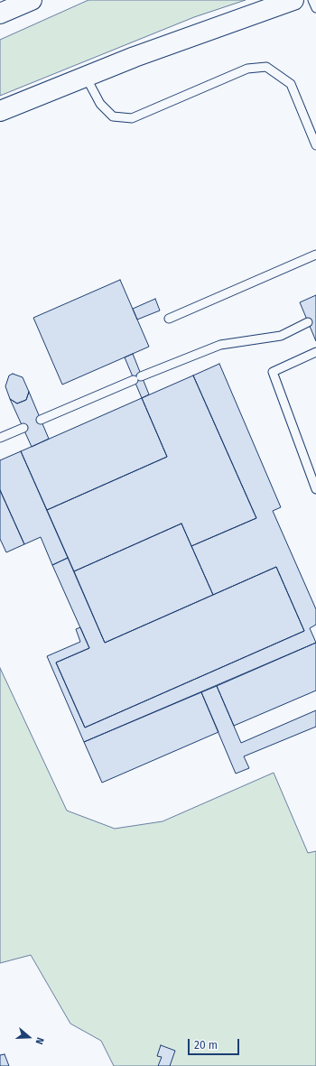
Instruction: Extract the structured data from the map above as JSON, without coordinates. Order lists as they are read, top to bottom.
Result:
{
  "scale_bar": "20 m",
  "north": "right"
}
